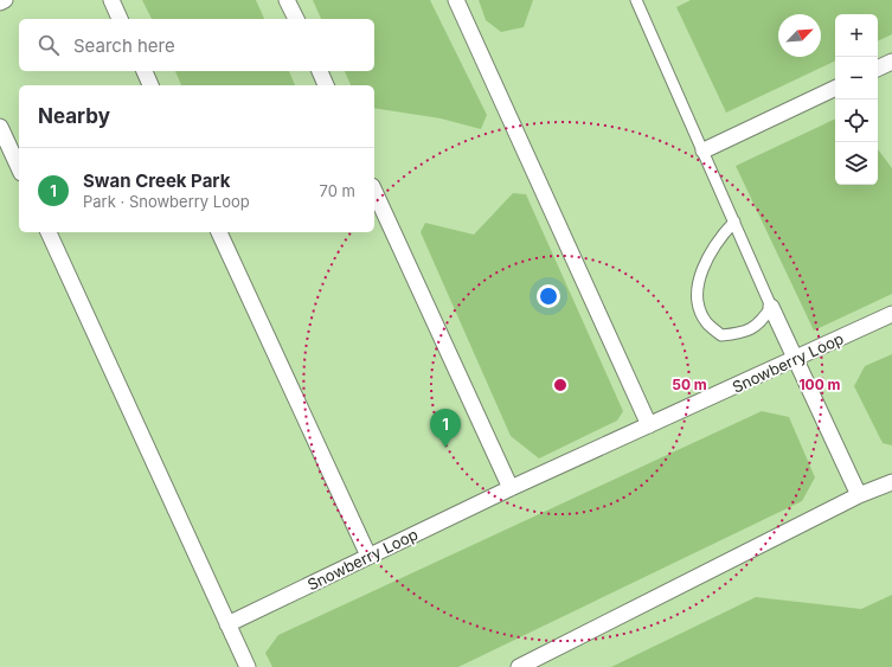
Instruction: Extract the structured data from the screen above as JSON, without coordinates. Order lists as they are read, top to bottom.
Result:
{
  "streets": {
    "street": ["Snowberry Loop"]
  },
  "north": "top right",
  "page": {
    "map_buttons": ["+", "−"],
    "search": "Search here",
    "heading": "Nearby",
    "list": [
      {
        "mark": "1",
        "name": "Swan Creek Park",
        "note": "Park · Snowberry Loop",
        "value": "70 m"
      }
    ],
    "pins": "1"
  },
  "rings": ["50 m", "100 m"]
}
